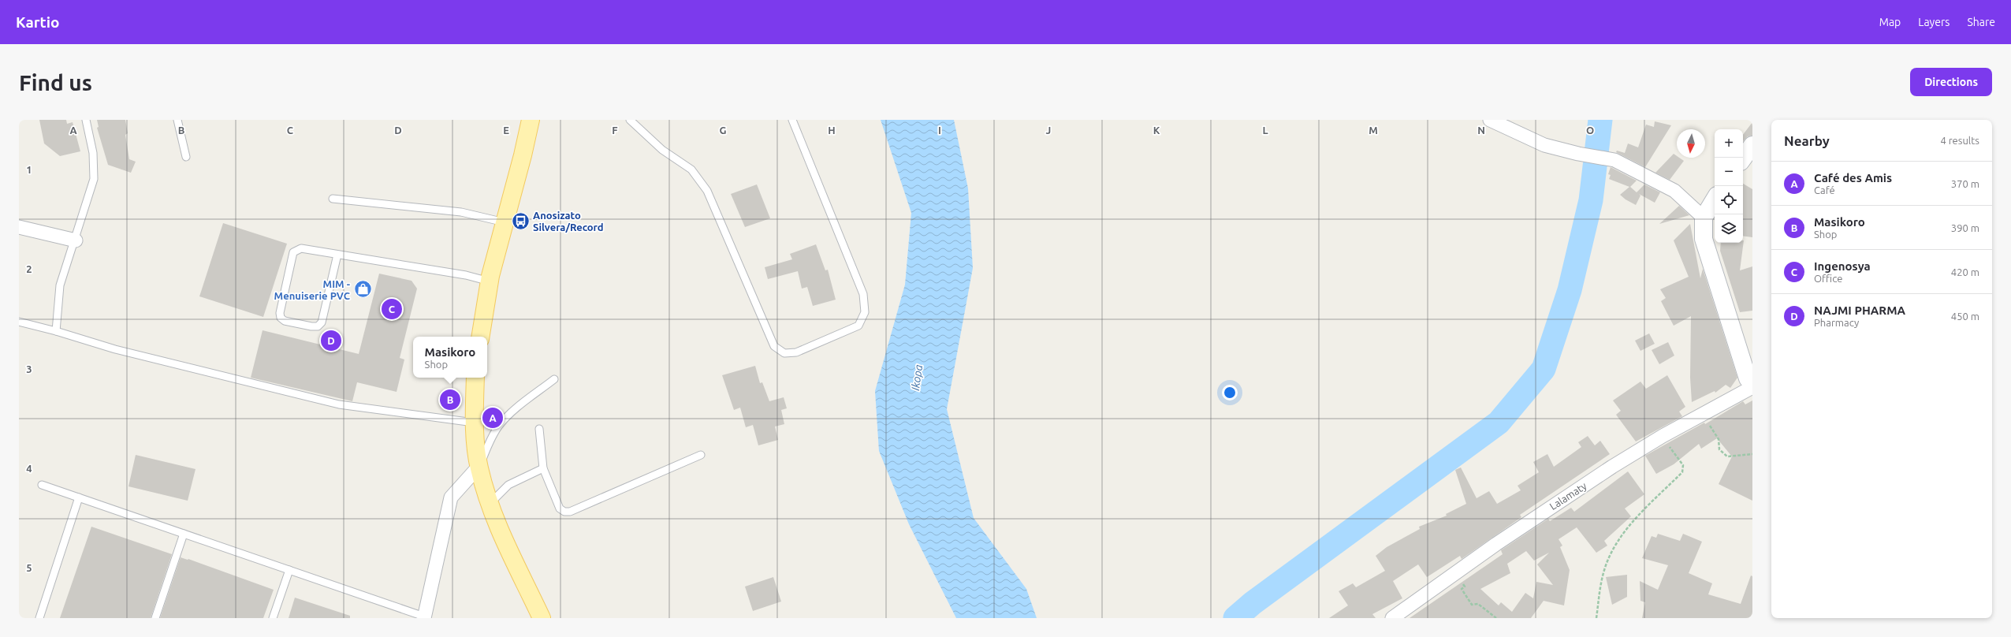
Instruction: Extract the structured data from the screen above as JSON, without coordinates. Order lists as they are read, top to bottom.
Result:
{
  "streets": {
    "street": ["Lalamaty"]
  },
  "water": ["Ikopa"],
  "places": {
    "bus stop": ["Anosizato Silvera/Record"],
    "shop": ["MIM - Menuiserie PVC"]
  },
  "north": "bottom",
  "page": {
    "header": "Kartio",
    "nav": ["Map", "Layers", "Share"],
    "buttons": "Directions",
    "title": "Find us",
    "heading": ["Nearby", "4 results"],
    "map_buttons": ["+", "−"],
    "list": [
      {
        "mark": "A",
        "name": "Café des Amis",
        "note": "Café",
        "value": "370 m"
      },
      {
        "mark": "B",
        "name": "Masikoro",
        "note": "Shop",
        "value": "390 m"
      },
      {
        "mark": "C",
        "name": "Ingenosya",
        "note": "Office",
        "value": "420 m"
      },
      {
        "mark": "D",
        "name": "NAJMI PHARMA",
        "note": "Pharmacy",
        "value": "450 m"
      }
    ],
    "pins": [
      "C",
      "D",
      "B",
      "A"
    ],
    "popup": ["Masikoro", "Shop"]
  },
  "grid": {
    "columns": [
      "A",
      "B",
      "C",
      "D",
      "E",
      "F",
      "G",
      "H",
      "I",
      "J",
      "K",
      "L",
      "M",
      "N",
      "O"
    ],
    "rows": [
      "1",
      "2",
      "3",
      "4",
      "5"
    ]
  }
}
